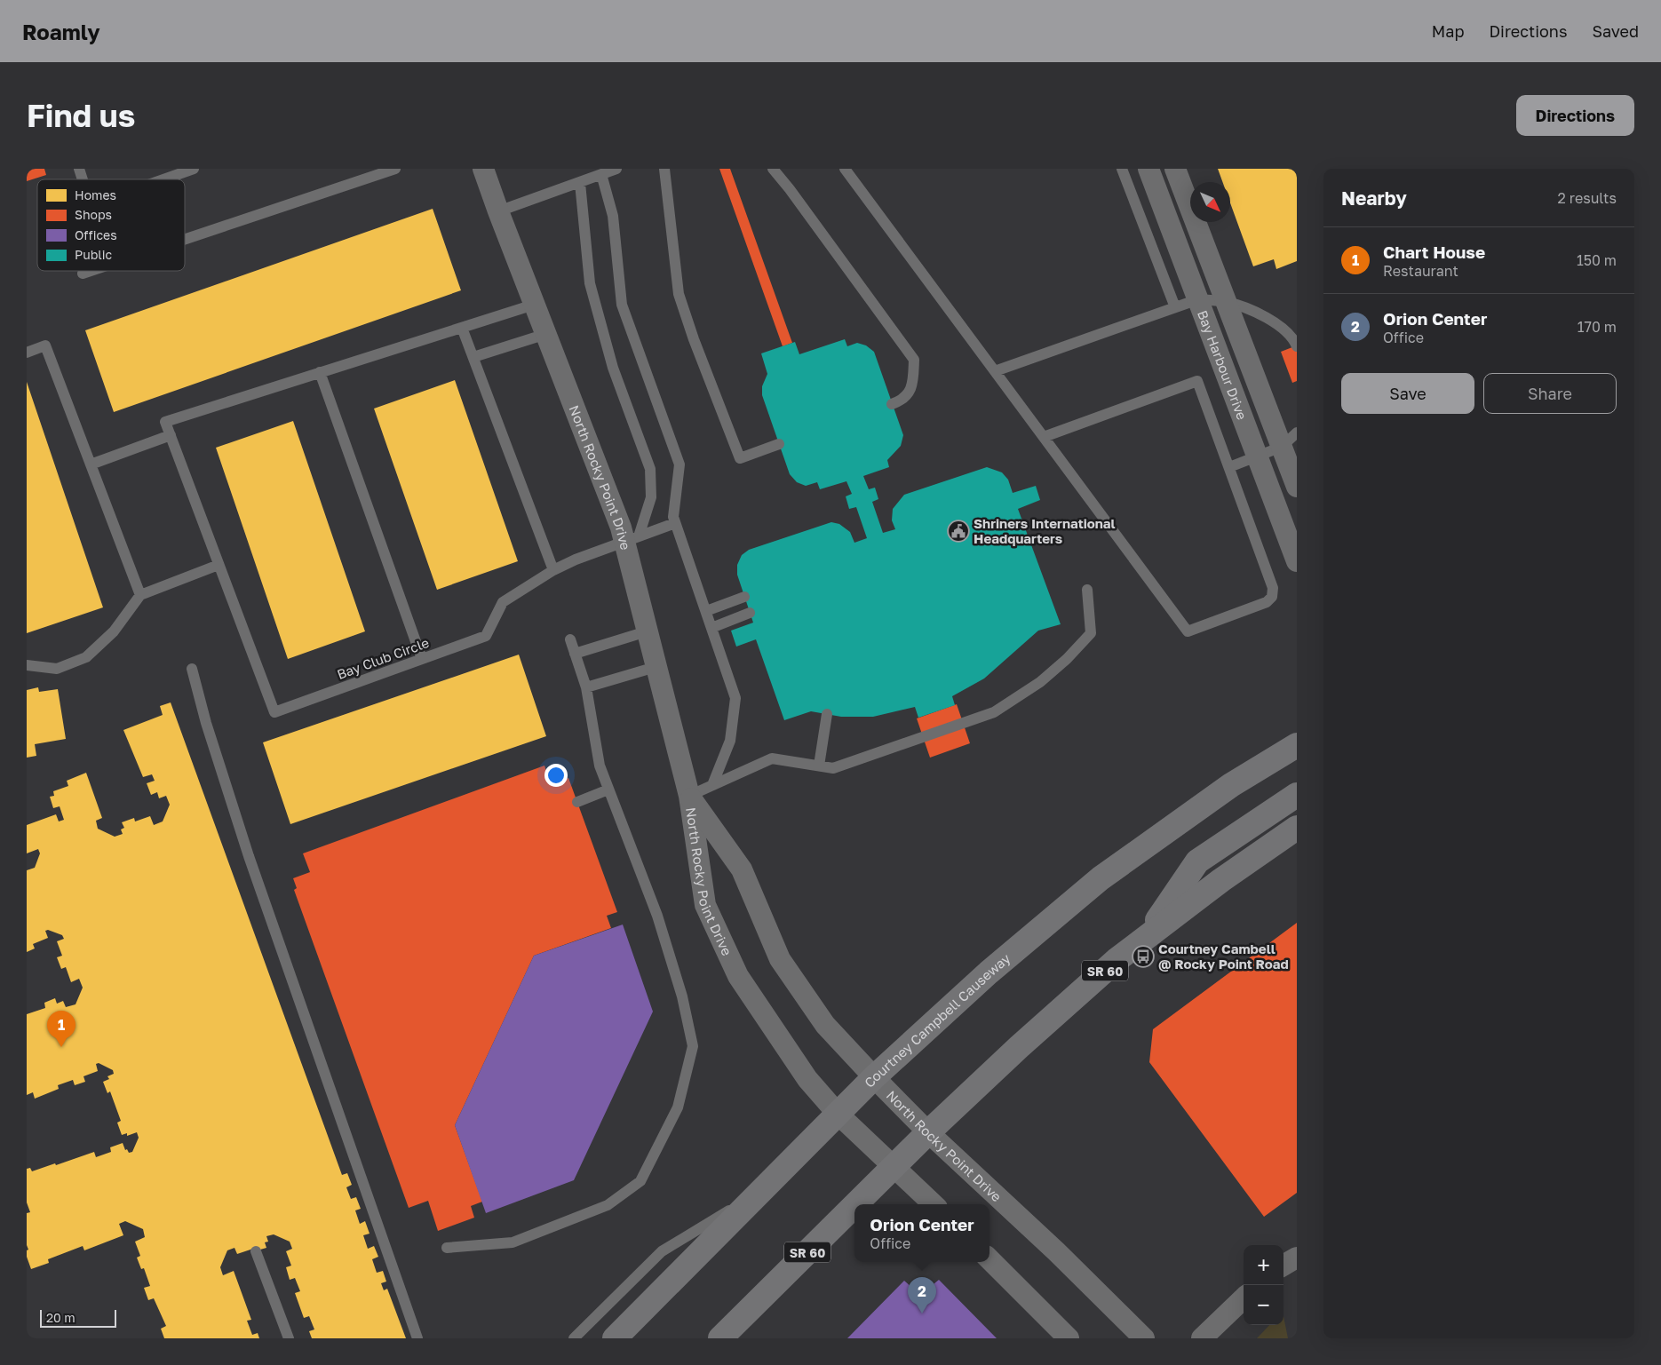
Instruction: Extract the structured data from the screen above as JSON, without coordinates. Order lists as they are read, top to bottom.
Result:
{
  "streets": {
    "highway": ["SR 60", "Courtney Campbell Causeway"],
    "street": ["Bay Harbour Drive", "North Rocky Point Drive"],
    "lane": ["Bay Club Circle"]
  },
  "crossings": [
    ["North Rocky Point Drive", "Bay Club Circle"],
    ["North Rocky Point Drive", "SR 60"],
    ["North Rocky Point Drive", "Courtney Campbell Causeway"]
  ],
  "places": {
    "public building": ["Shriners International Headquarters"],
    "bus stop": ["Courtney Cambell @ Rocky Point Road"]
  },
  "legend": [
    "Homes",
    "Shops",
    "Offices",
    "Public"
  ],
  "scale_bar": "20 m",
  "north": "bottom right",
  "page": {
    "header": "Roamly",
    "nav": ["Map", "Directions", "Saved"],
    "buttons": [
      "Directions",
      ["Save", "Share"]
    ],
    "title": "Find us",
    "heading": ["Nearby", "2 results"],
    "list": [
      {
        "mark": "1",
        "name": "Chart House",
        "note": "Restaurant",
        "value": "150 m"
      },
      {
        "mark": "2",
        "name": "Orion Center",
        "note": "Office",
        "value": "170 m"
      }
    ],
    "pins": ["1", "2"],
    "popup": ["Orion Center", "Office"],
    "map_buttons": ["+", "−"],
    "scale": "20 m"
  }
}
